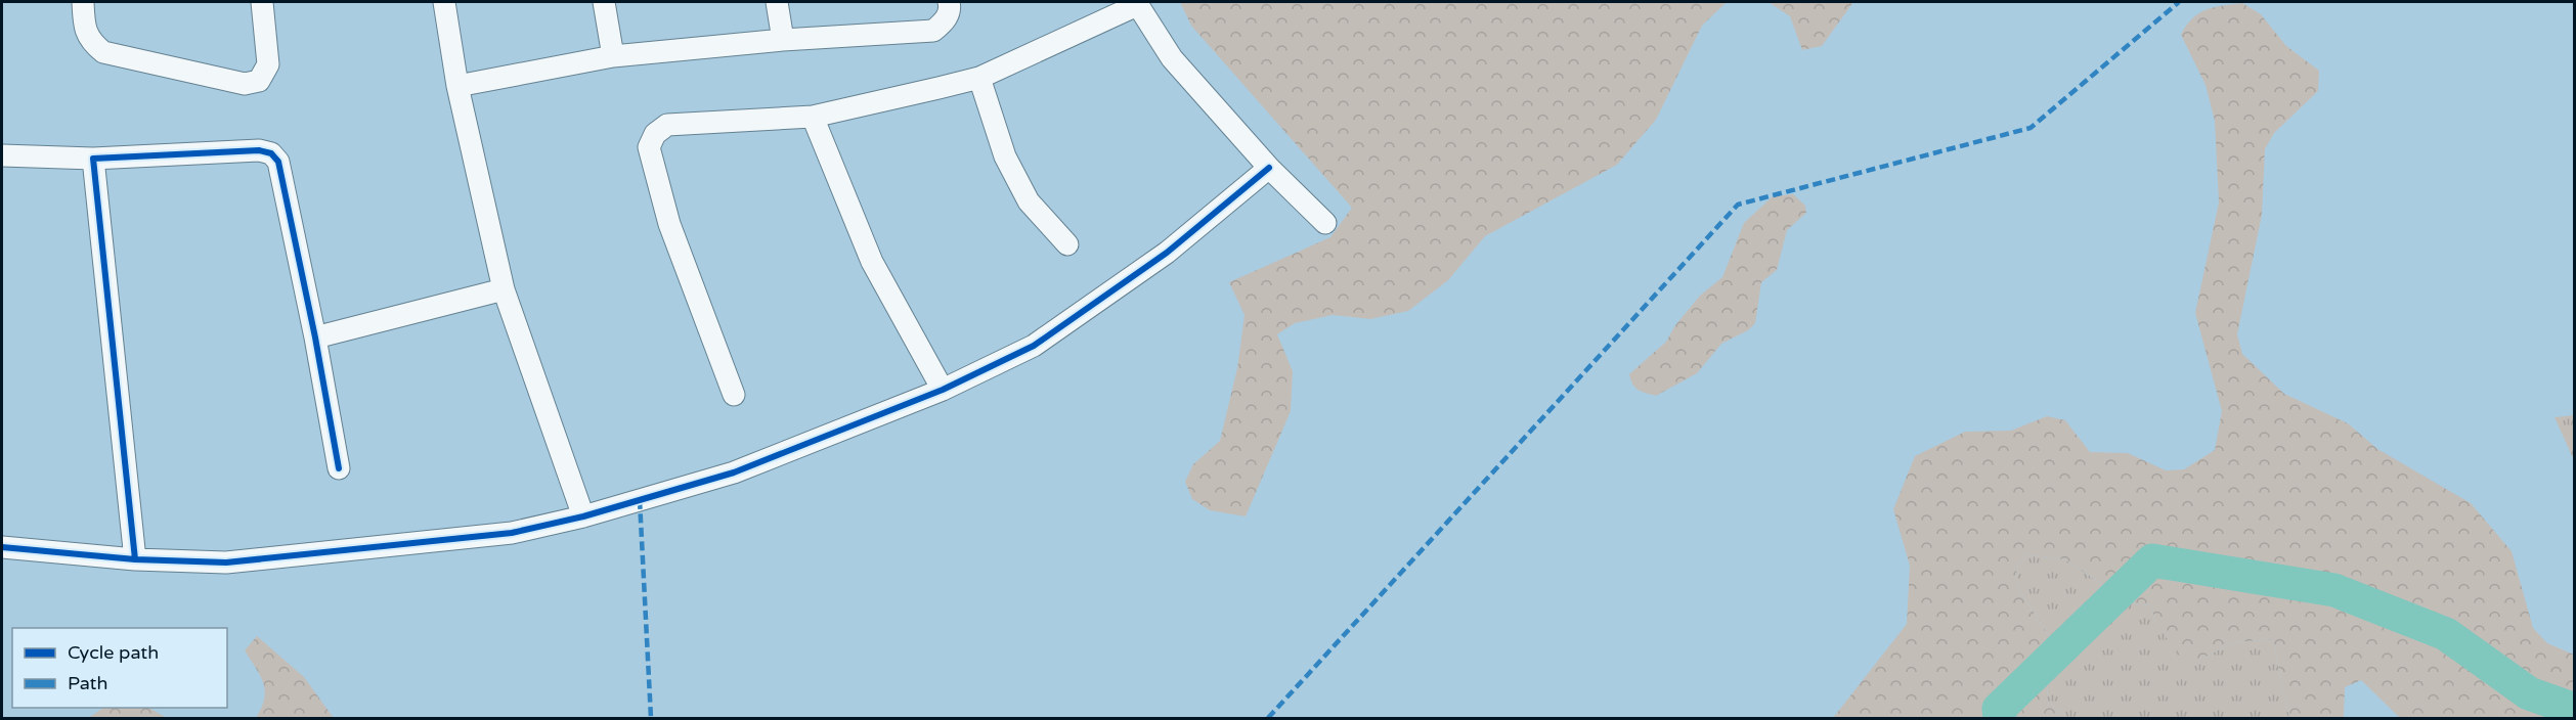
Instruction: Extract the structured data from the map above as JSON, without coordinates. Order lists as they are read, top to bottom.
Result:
{
  "legend": ["Cycle path", "Path"]
}
